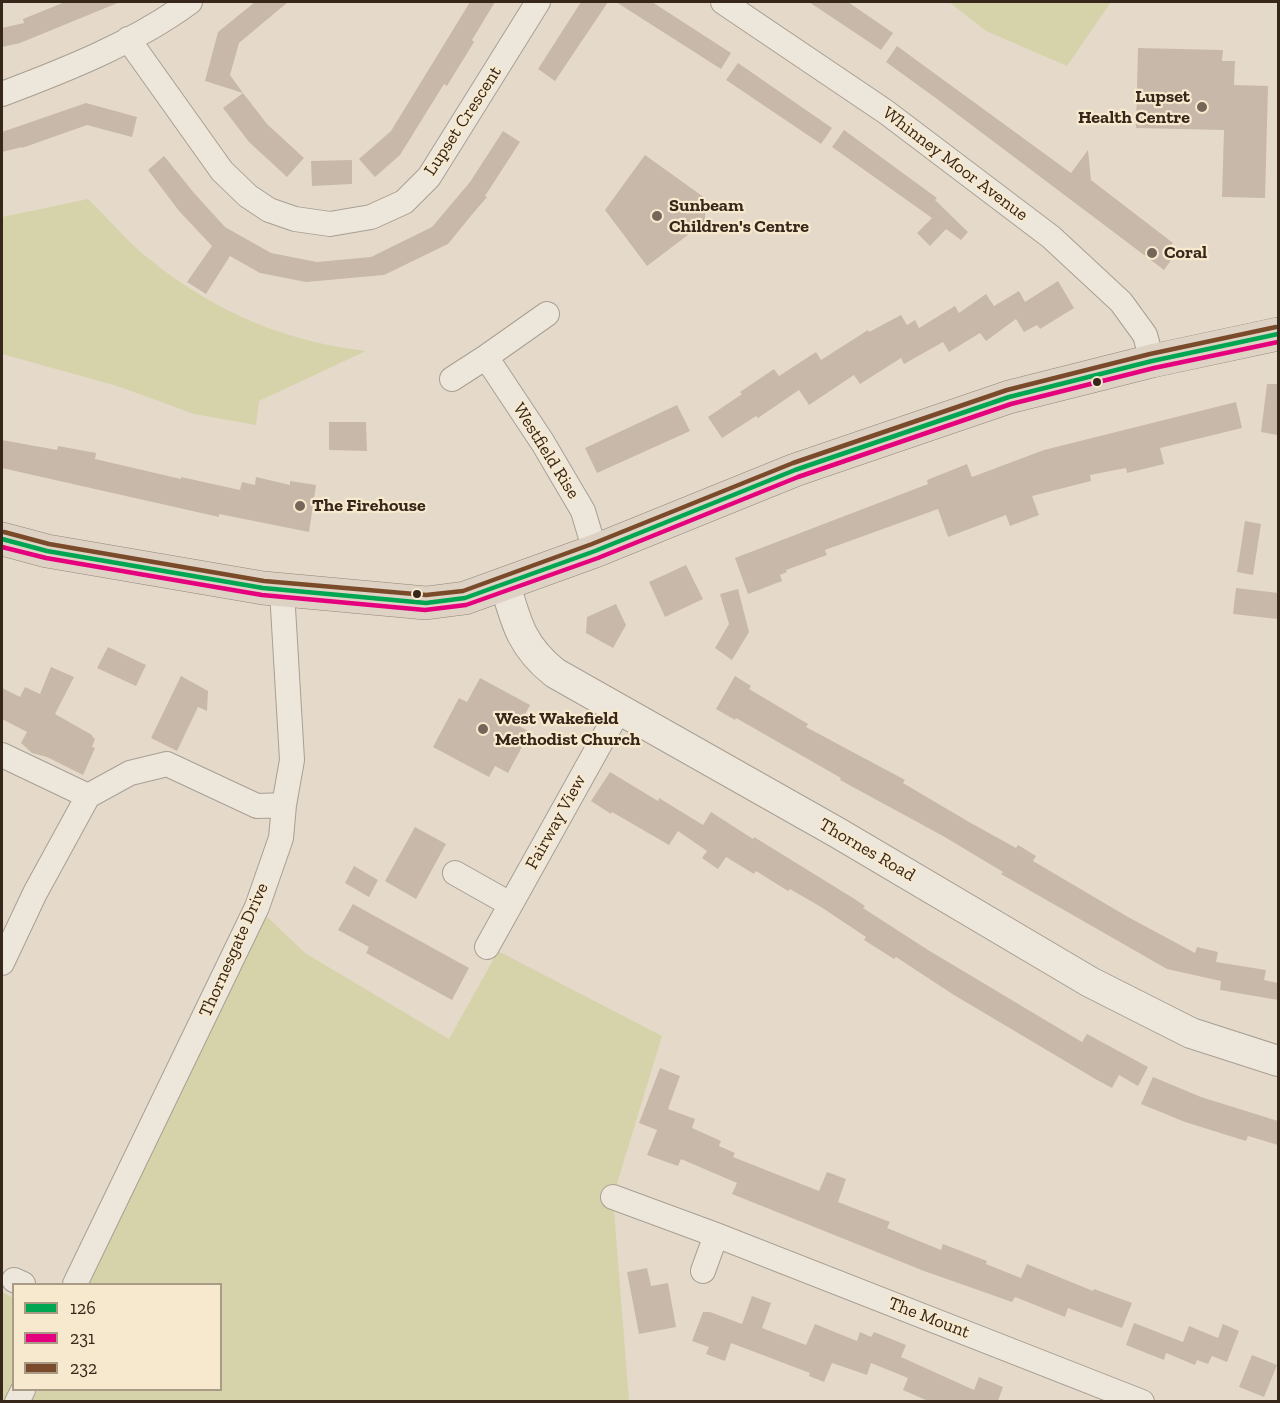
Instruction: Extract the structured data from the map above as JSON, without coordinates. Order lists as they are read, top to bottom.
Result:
{
  "streets": {
    "street": [
      "Lupset Crescent",
      "Whinney Moor Avenue",
      "Westfield Rise",
      "Fairway View",
      "Thornes Road",
      "Thornesgate Drive",
      "The Mount"
    ]
  },
  "crossings": [
    ["Fairway View", "Thornes Road"]
  ],
  "places": [
    "Lupset Health Centre",
    "Sunbeam Children's Centre",
    "Coral",
    "The Firehouse",
    "West Wakefield Methodist Church"
  ],
  "lines": ["transit line 232", "transit line 126", "transit line 231"],
  "legend": ["126", "231", "232"]
}
